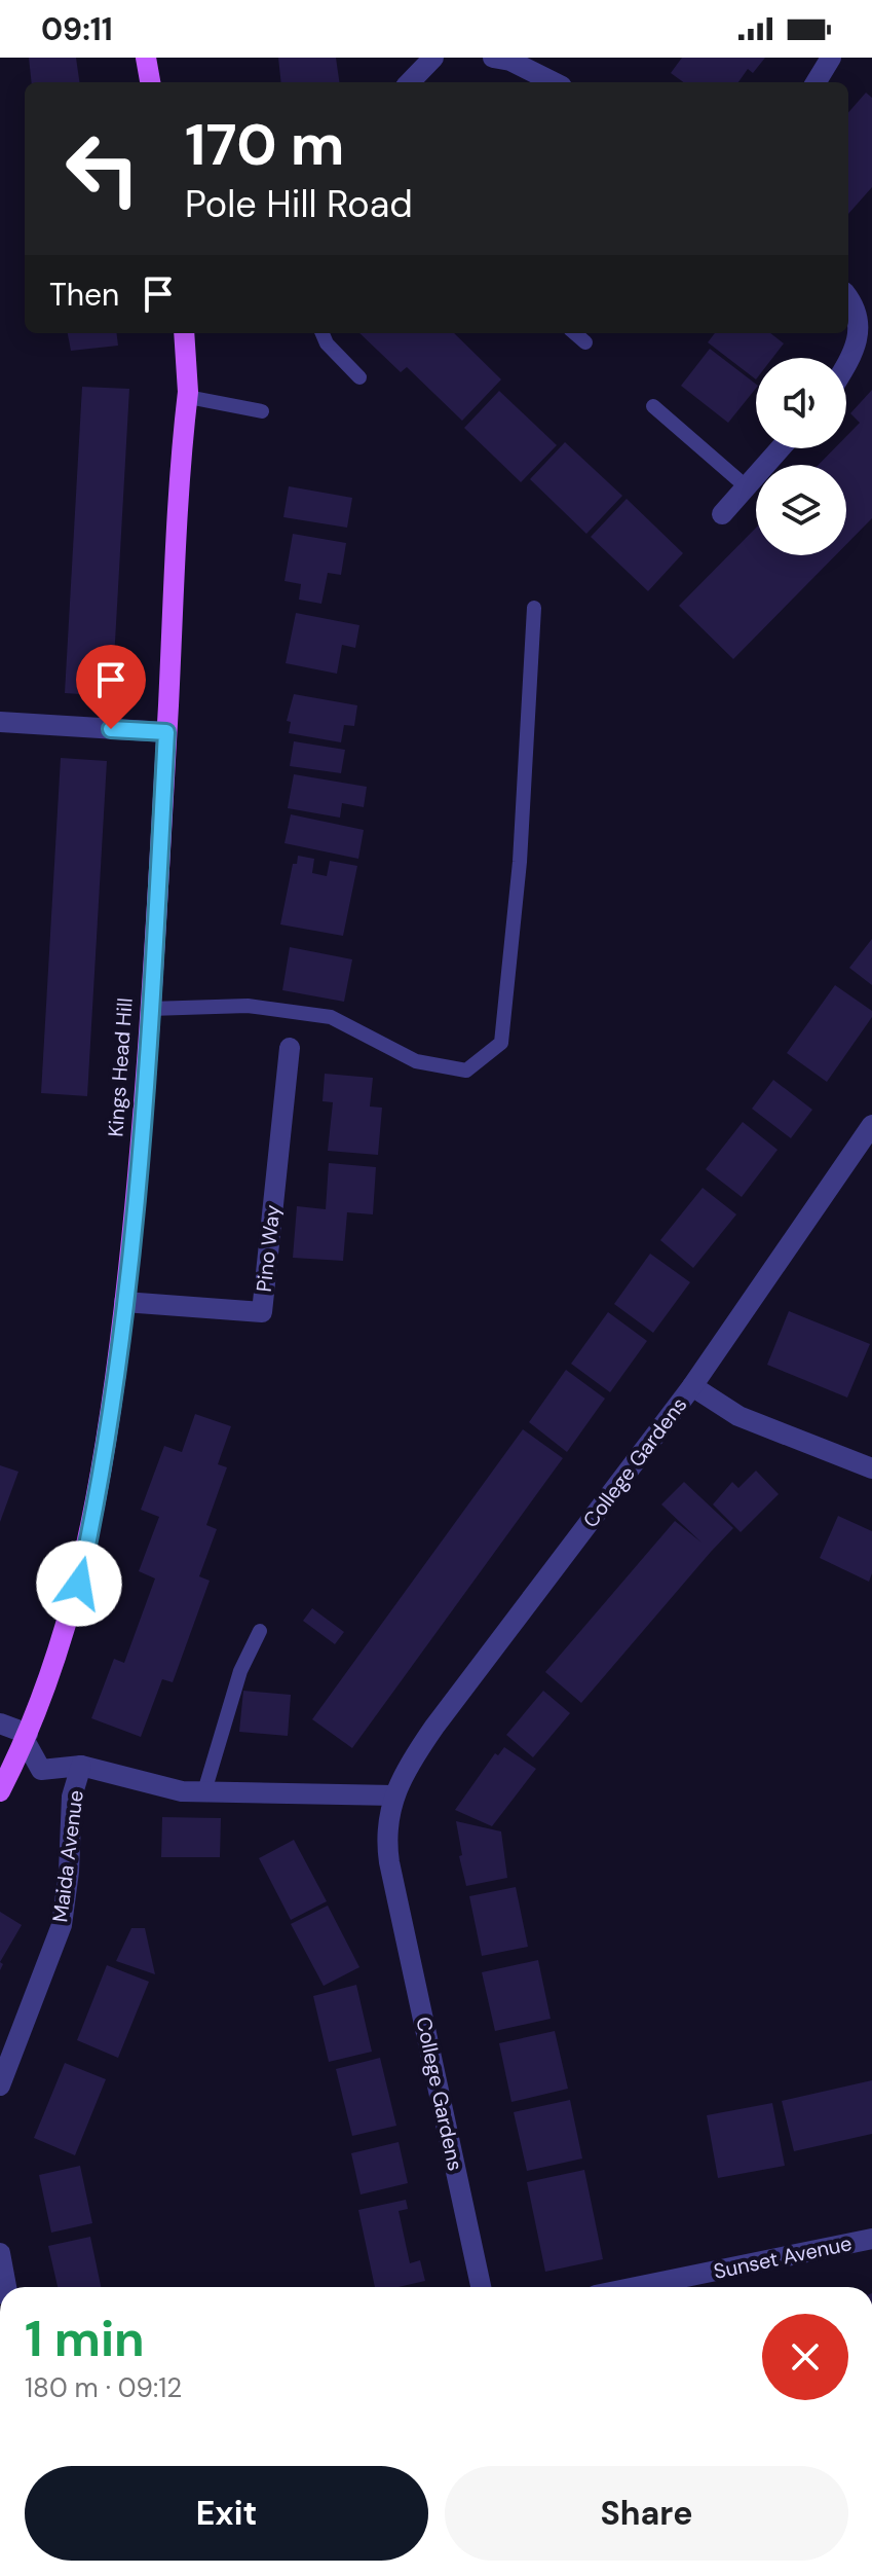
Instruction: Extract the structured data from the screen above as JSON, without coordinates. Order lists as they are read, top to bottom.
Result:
{
  "streets": {
    "main road": ["Kings Head Hill"],
    "street": [
      "Pino Way",
      "College Gardens",
      "Maida Avenue",
      "Sunset Avenue"
    ]
  },
  "crossings": [
    ["Kings Head Hill", "Pino Way"]
  ],
  "page": {
    "status": "09:11",
    "turn": ["170 m", "Pole Hill Road"],
    "then": "Then",
    "heading": ["1 min", "180 m · 09:12"],
    "buttons": ["Exit", "Share"]
  }
}
